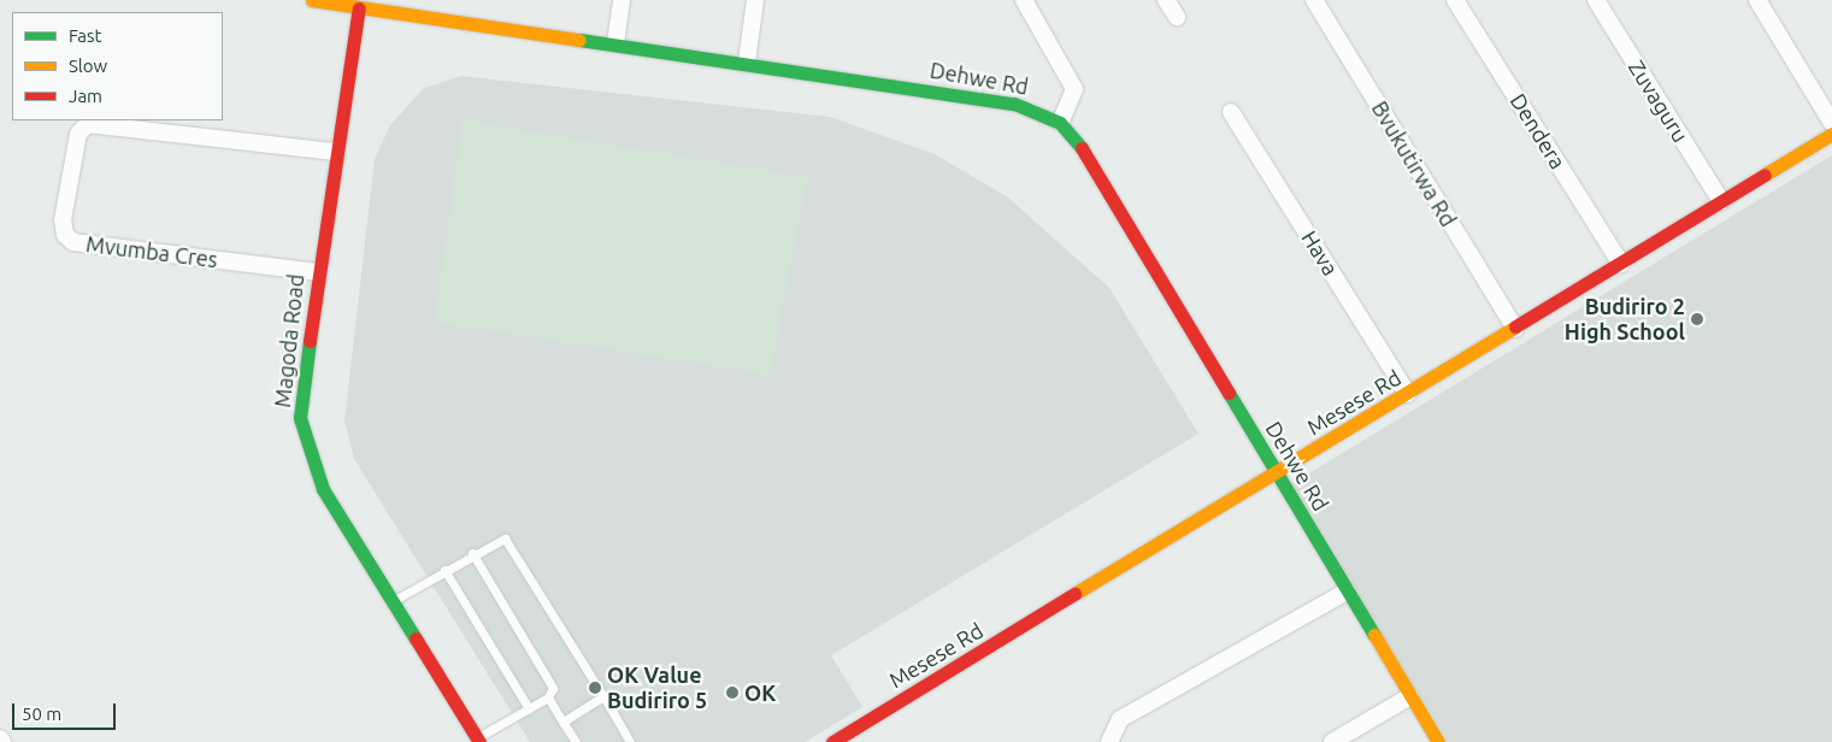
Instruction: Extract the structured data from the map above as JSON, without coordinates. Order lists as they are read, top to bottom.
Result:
{
  "streets": {
    "street": [
      "Dehwe Rd",
      "Zuvaguru",
      "Dendera",
      "Bvukutirwa Rd",
      "Mvumba Cres",
      "Hava",
      "Magoda Road",
      "Mesese Rd"
    ]
  },
  "crossings": [
    ["Dehwe Rd", "Magoda Road"],
    ["Dehwe Rd", "Mesese Rd"],
    ["Zuvaguru", "Mesese Rd"],
    ["Dendera", "Mesese Rd"],
    ["Bvukutirwa Rd", "Mesese Rd"],
    ["Mvumba Cres", "Magoda Road"],
    ["Hava", "Mesese Rd"]
  ],
  "places": ["Budiriro 2 High School", "OK Value Budiriro 5", "OK"],
  "legend": ["Fast", "Slow", "Jam"],
  "scale_bar": "50 m"
}
